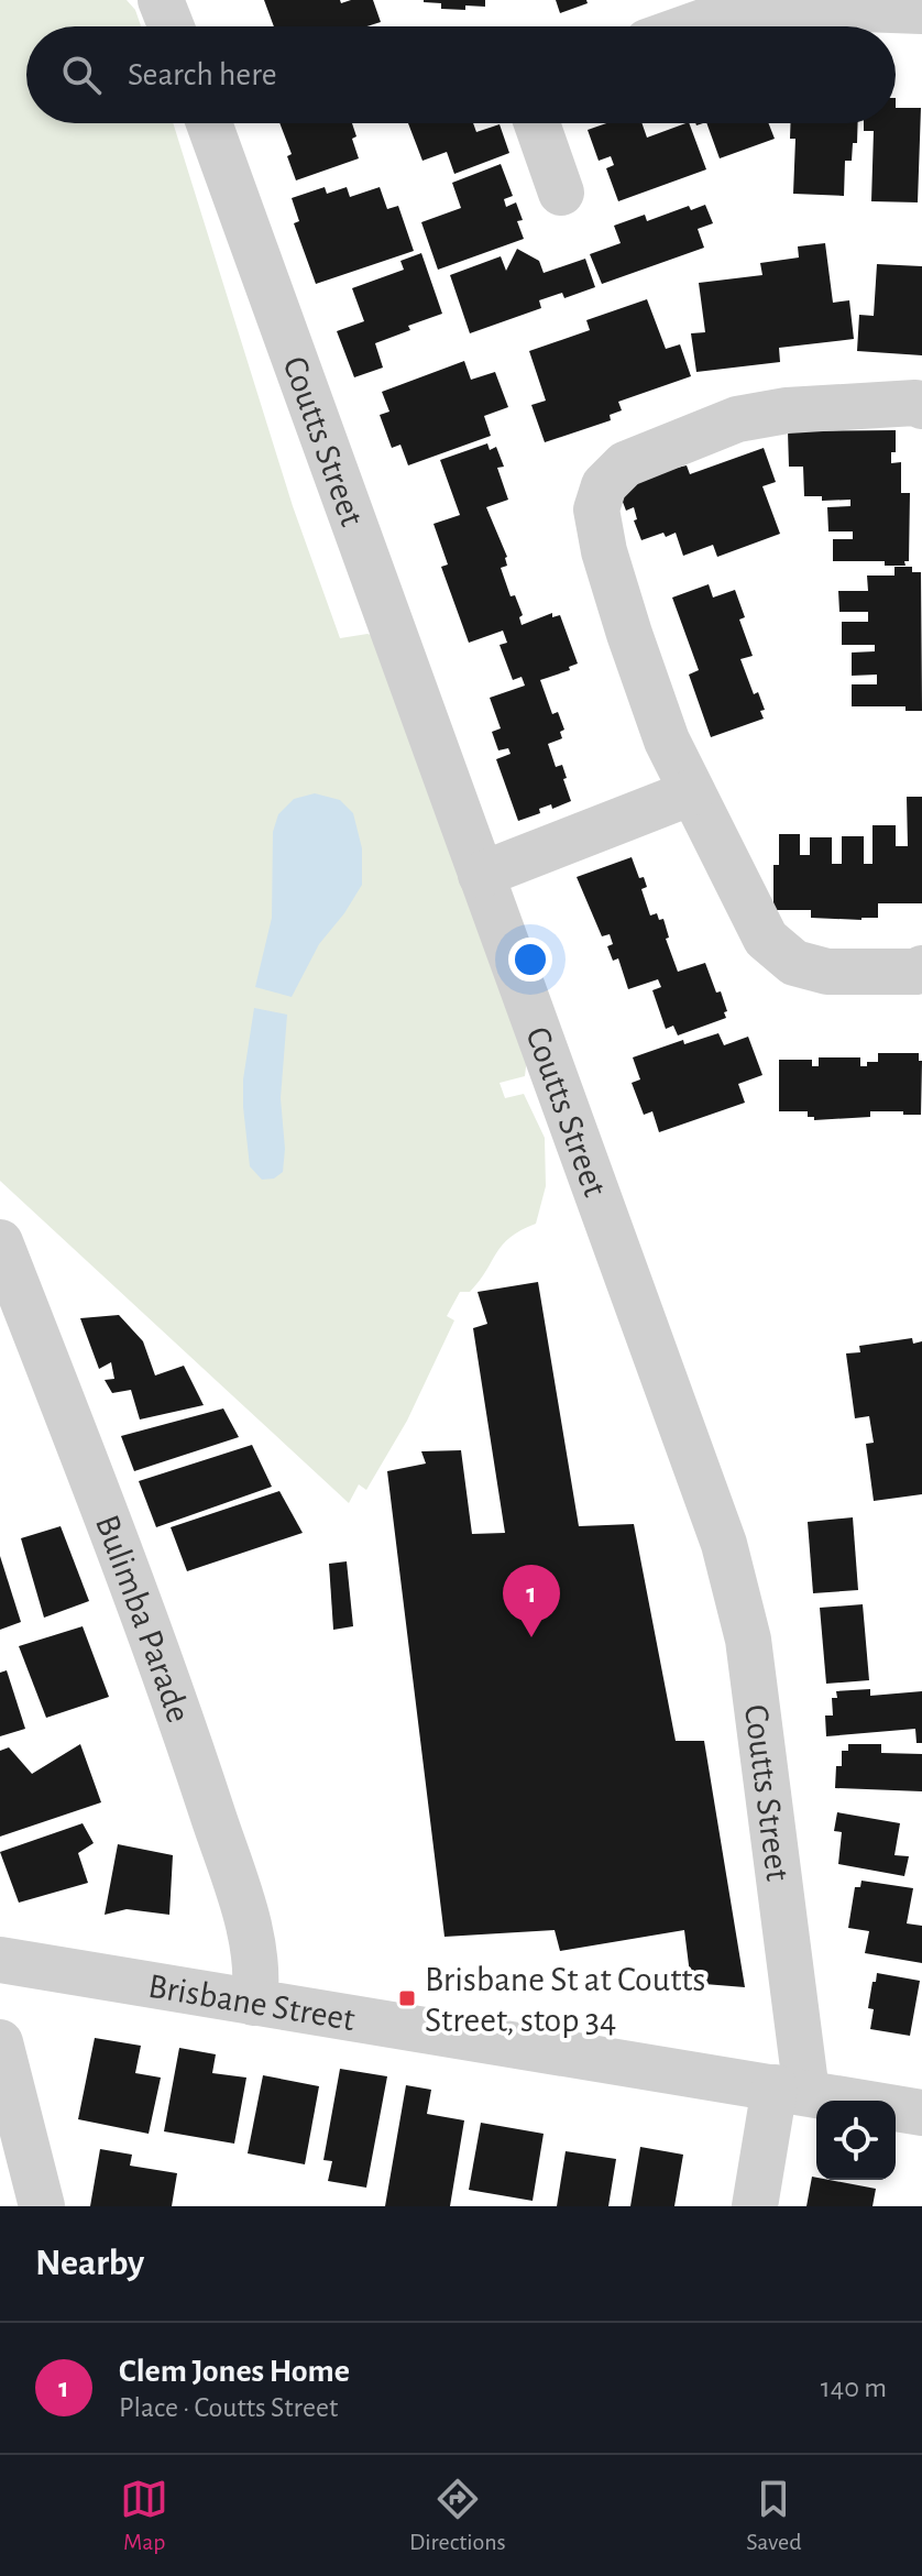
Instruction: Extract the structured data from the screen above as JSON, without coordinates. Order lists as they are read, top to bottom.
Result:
{
  "streets": {
    "street": ["Coutts Street", "Bulimba Parade", "Brisbane Street"]
  },
  "crossings": [
    ["Coutts Street", "Brisbane Street"],
    ["Bulimba Parade", "Brisbane Street"]
  ],
  "places": {
    "transit": ["Brisbane St at Coutts Street, stop 34"]
  },
  "page": {
    "search": "Search here",
    "pins": "1",
    "heading": "Nearby",
    "list": [
      {
        "mark": "1",
        "name": "Clem Jones Home",
        "note": "Place · Coutts Street",
        "value": "140 m"
      }
    ],
    "nav": ["Map", "Directions", "Saved"]
  }
}
